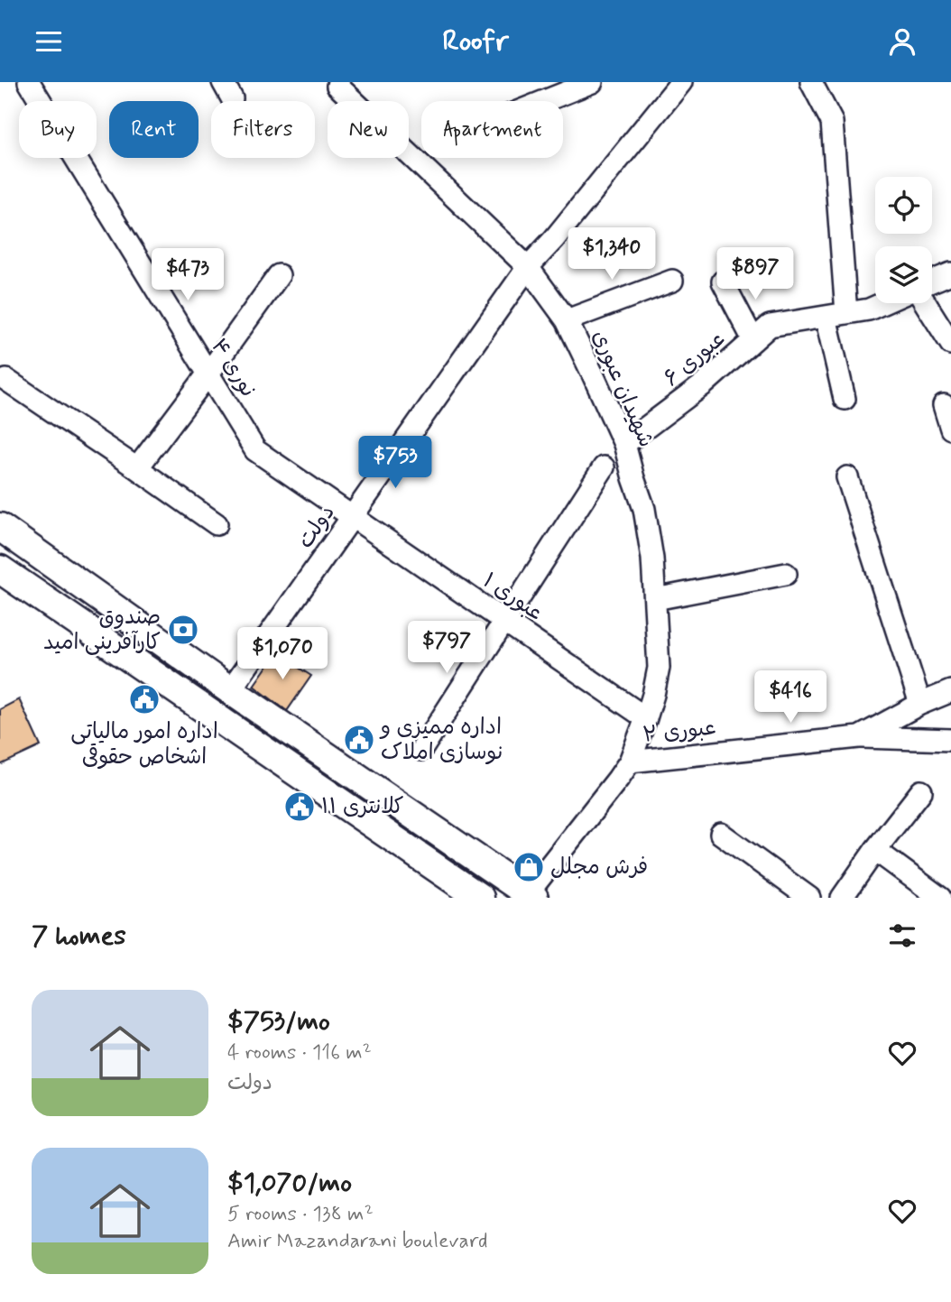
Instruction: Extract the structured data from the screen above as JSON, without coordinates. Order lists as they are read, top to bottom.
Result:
{
  "streets": {
    "street": [
      "عبوری ۶",
      "نوری ۴",
      "شهیدان عبوری",
      "دولت",
      "عبوری ۱",
      "عبوری ۲"
    ]
  },
  "crossings": [
    ["عبوری ۶", "شهیدان عبوری"],
    ["نوری ۴", "دولت"],
    ["نوری ۴", "عبوری ۱"],
    ["شهیدان عبوری", "دولت"],
    ["شهیدان عبوری", "عبوری ۱"],
    ["شهیدان عبوری", "عبوری ۲"],
    ["دولت", "عبوری ۱"]
  ],
  "places": {
    "bank": ["صندوق کارآفرینی امید"],
    "public building": ["اداره امور مالیاتی اشخاص حقوقی", "اداره ممیزی و نوسازی املاک", "کلانتری ۱۱"],
    "shop": ["فرش مجلل"]
  },
  "page": {
    "header": "Roofr",
    "chip": [
      "Buy",
      "Rent",
      "Filters",
      "New",
      "Apartment"
    ],
    "price": [
      "$1,340",
      "$897",
      "$473",
      "$753",
      "$797",
      "$1,070",
      "$416"
    ],
    "heading": "7 homes",
    "list": [
      {
        "name": "$753/mo",
        "note": "4 rooms · 116 m² · دولت"
      },
      {
        "name": "$1,070/mo",
        "note": "5 rooms · 138 m² · Amir Mazandarani boulevard"
      }
    ]
  }
}
